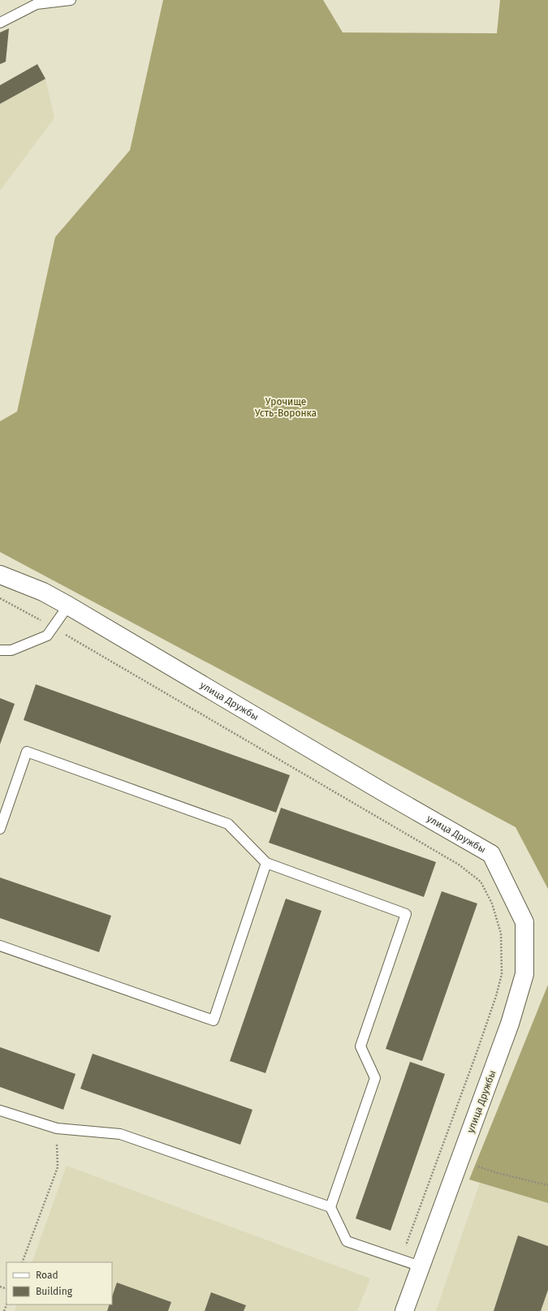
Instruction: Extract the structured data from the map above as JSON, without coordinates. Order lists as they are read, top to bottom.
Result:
{
  "streets": {
    "street": ["улица Дружбы"]
  },
  "parks": ["Урочище Усть-Воронка"],
  "legend": ["Road", "Building"]
}
